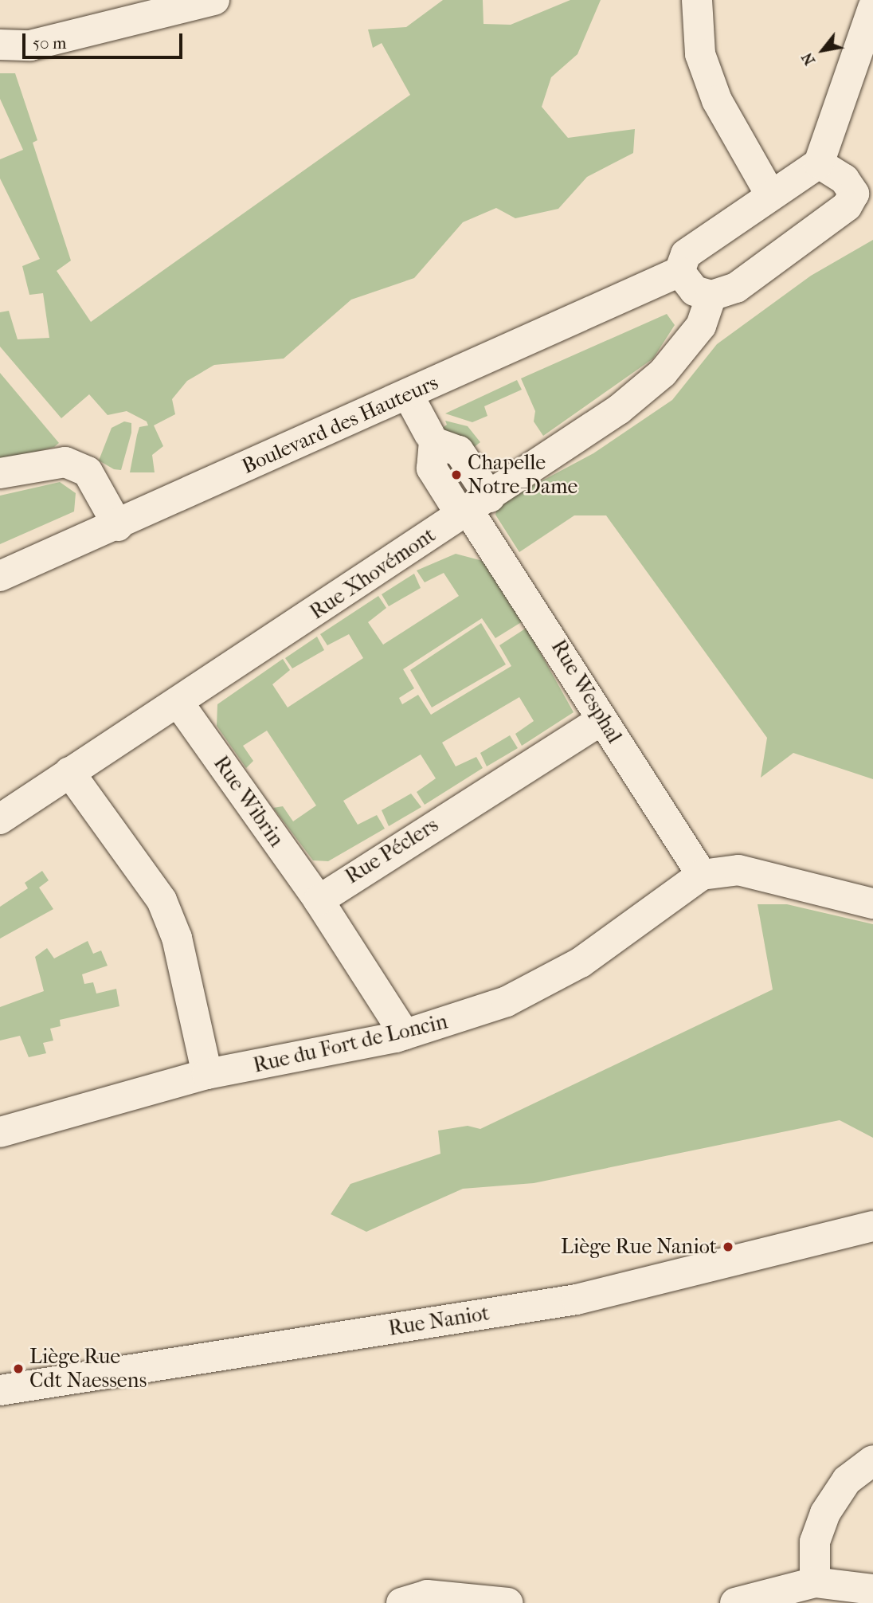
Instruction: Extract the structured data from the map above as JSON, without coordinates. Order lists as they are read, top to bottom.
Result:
{
  "streets": {
    "street": [
      "Boulevard des Hauteurs",
      "Rue Xhovémont",
      "Rue Wesphal",
      "Rue Wibrin",
      "Rue Péclers",
      "Rue du Fort de Loncin",
      "Rue Naniot"
    ]
  },
  "crossings": [
    ["Rue Xhovémont", "Rue Wesphal"],
    ["Rue Xhovémont", "Rue Wibrin"],
    ["Rue Wesphal", "Rue Péclers"],
    ["Rue Wesphal", "Rue du Fort de Loncin"],
    ["Rue Wibrin", "Rue Péclers"]
  ],
  "places": ["Chapelle Notre-Dame", "Liège Rue Naniot", "Liège Rue Cdt Naessens"],
  "scale_bar": "50 m",
  "north": "bottom left"
}
